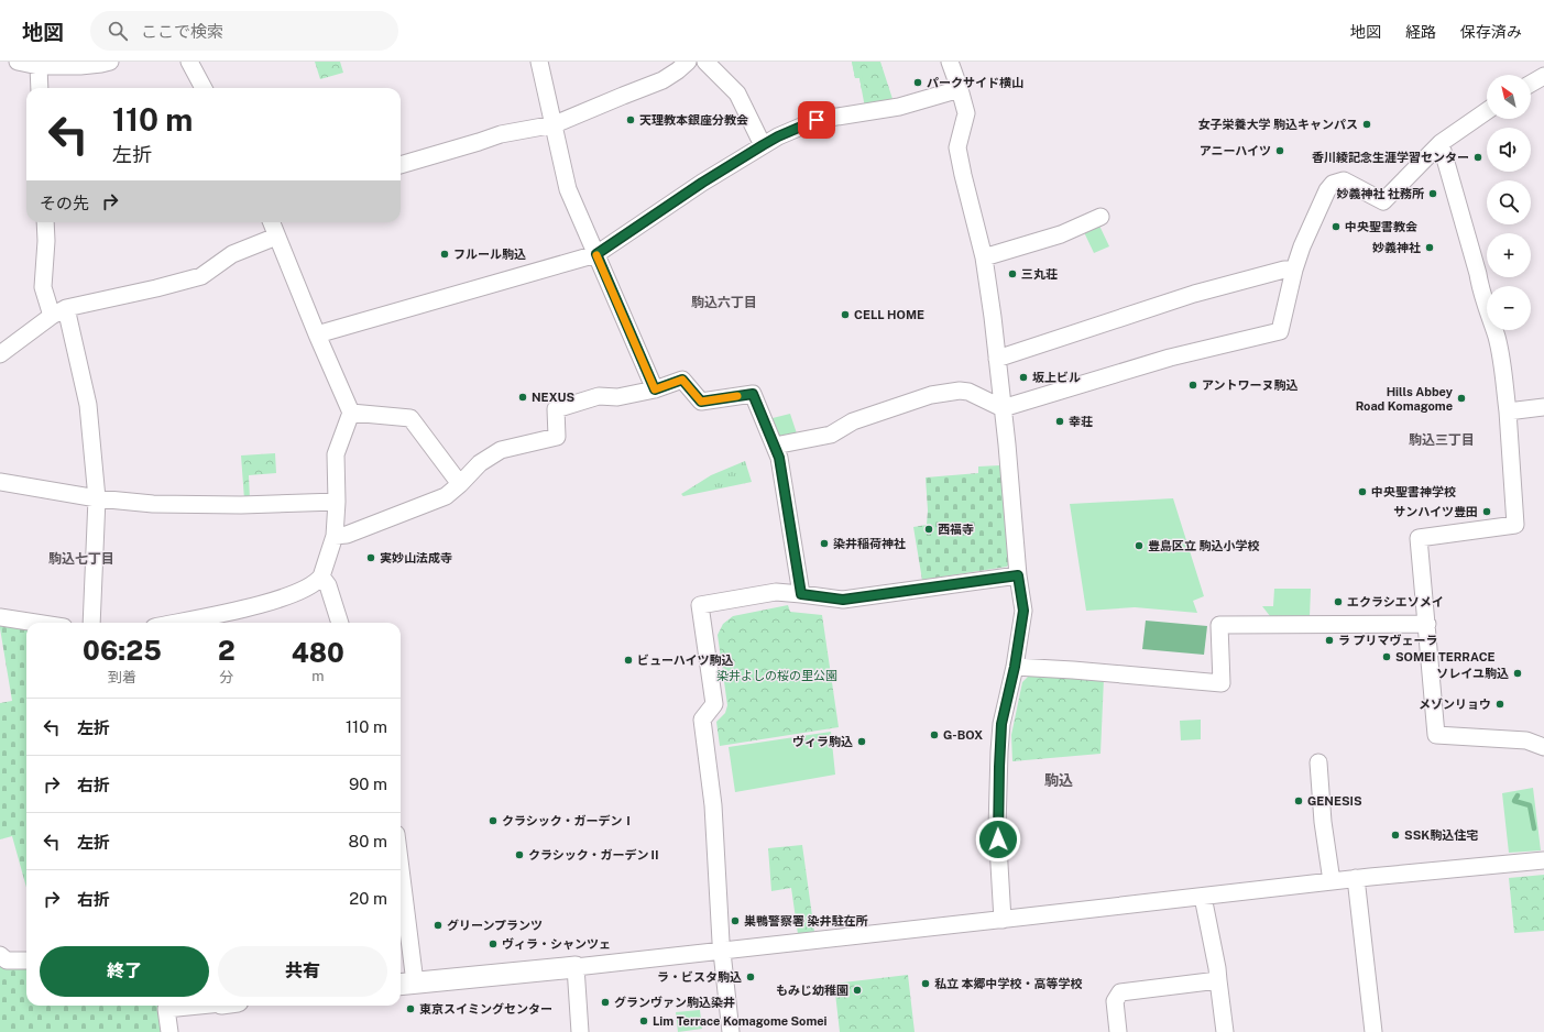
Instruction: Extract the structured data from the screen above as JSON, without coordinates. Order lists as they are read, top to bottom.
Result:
{
  "districts": [
    "駒込六丁目",
    "駒込三丁目",
    "駒込七丁目",
    "駒込"
  ],
  "parks": ["染井よしの桜の里公園"],
  "places": [
    "パークサイド横山",
    "天理教本銀座分教会",
    "女子栄養大学 駒込キャンパス",
    "アニーハイツ",
    "香川綾記念生涯学習センター",
    "妙義神社 社務所",
    "中央聖書教会",
    "妙義神社",
    "フルール駒込",
    "三丸荘",
    "CELL HOME",
    "坂上ビル",
    "アントワーヌ駒込",
    "NEXUS",
    "Hills Abbey Road Komagome",
    "幸荘",
    "中央聖書神学校",
    "サンハイツ豊田",
    "西福寺",
    "染井稲荷神社",
    "豊島区立 駒込小学校",
    "実妙山法成寺",
    "エクラシエソメイ",
    "ラ プリマヴェーラ",
    "SOMEI TERRACE",
    "ビューハイツ駒込",
    "ソレイユ駒込",
    "メゾンリョウ",
    "G-BOX",
    "ヴィラ駒込",
    "GENESIS",
    "クラシック・ガーデンⅠ",
    "SSK駒込住宅",
    "クラシック・ガーデンⅡ",
    "巣鴨警察署 染井駐在所",
    "グリーンプランツ",
    "ヴィラ・シャンツェ",
    "ラ・ビスタ駒込",
    "私立 本郷中学校・高等学校",
    "もみじ幼稚園",
    "グランヴァン駒込染井",
    "東京スイミングセンター",
    "Lim Terrace Komagome Somei"
  ],
  "north": "top left",
  "page": {
    "header": "地図",
    "search": "ここで検索",
    "nav": ["地図", "経路", "保存済み"],
    "map_buttons": ["+", "−"],
    "turn": ["110 m", "左折"],
    "then": "その先",
    "eta": [
      "06:25",
      "到着",
      "2",
      "分",
      "480",
      "m"
    ],
    "list": [
      {
        "name": "左折",
        "value": "110 m"
      },
      {
        "name": "右折",
        "value": "90 m"
      },
      {
        "name": "左折",
        "value": "80 m"
      },
      {
        "name": "右折",
        "value": "20 m"
      }
    ],
    "buttons": ["終了", "共有"]
  }
}
